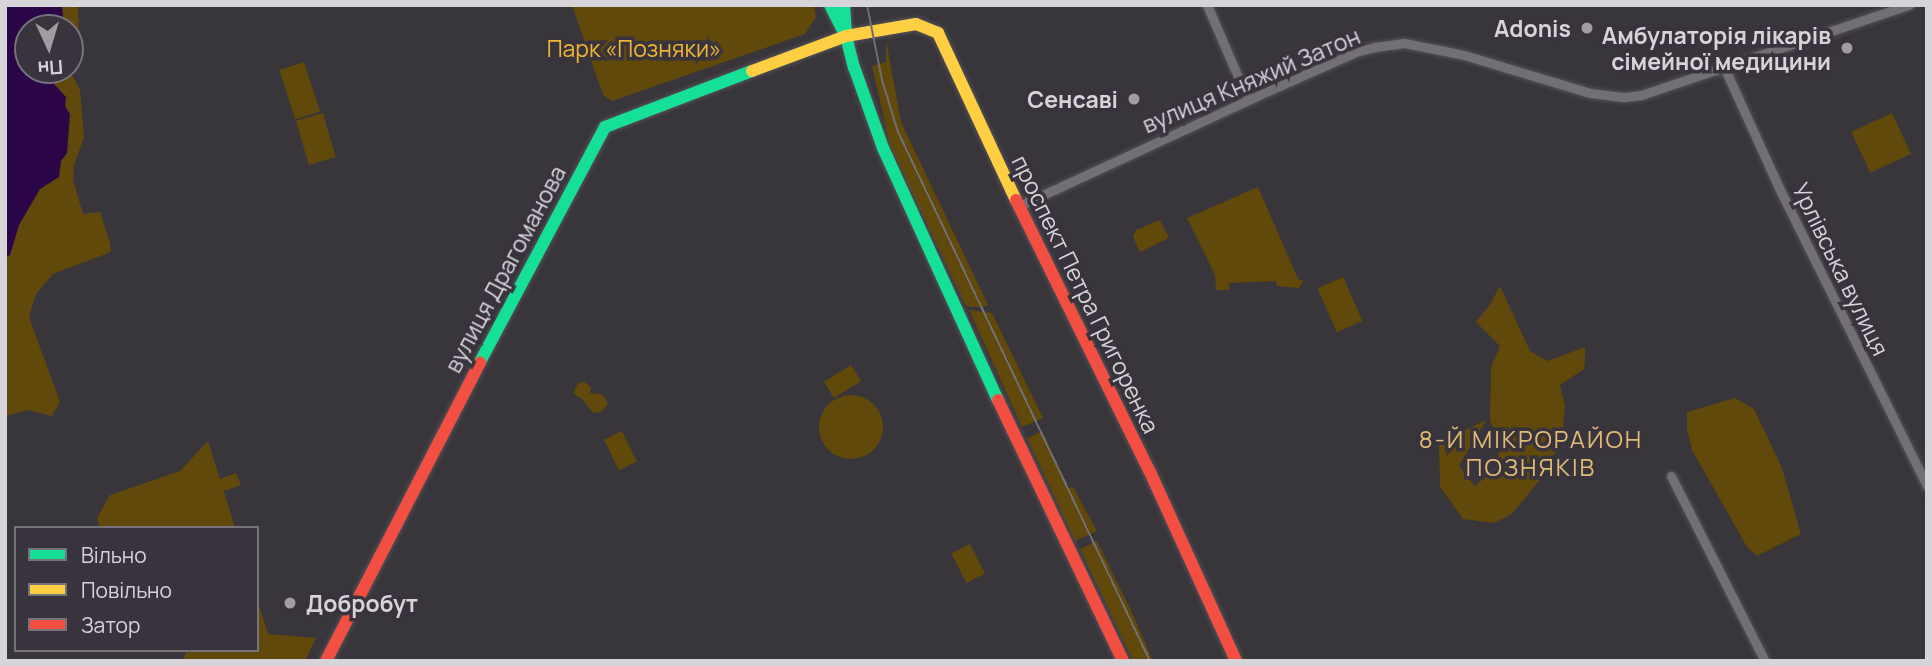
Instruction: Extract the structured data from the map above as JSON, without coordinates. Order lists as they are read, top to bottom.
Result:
{
  "streets": {
    "main road": ["вулиця Драгоманова", "проспект Петра Григоренка"],
    "street": ["вулиця Княжий Затон", "Урлівська вулиця"]
  },
  "crossings": [
    ["вулиця Княжий Затон", "Урлівська вулиця"],
    ["вулиця Княжий Затон", "проспект Петра Григоренка"],
    ["вулиця Драгоманова", "проспект Петра Григоренка"]
  ],
  "districts": ["8-Й МІКРОРАЙОН ПОЗНЯКІВ"],
  "parks": ["Парк «Позняки»"],
  "places": [
    "Adonis",
    "Амбулаторія лікарів сімейної медицини",
    "Сенсаві",
    "Добробут"
  ],
  "legend": ["Вільно", "Повільно", "Затор"],
  "north": "bottom"
}
